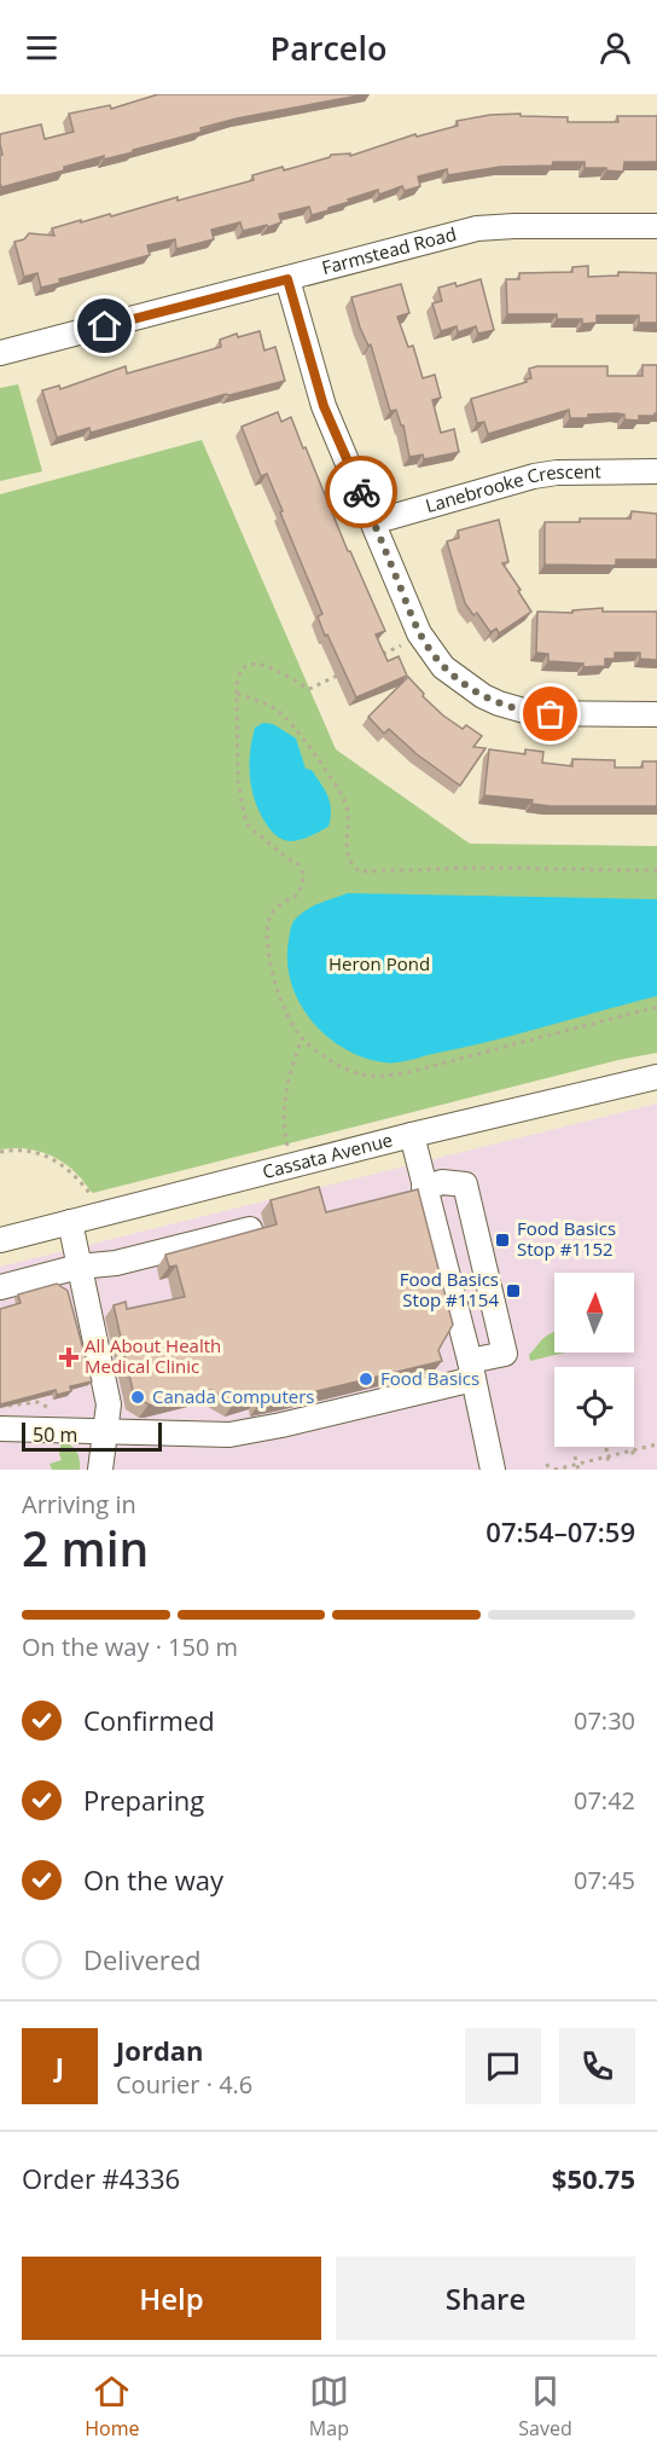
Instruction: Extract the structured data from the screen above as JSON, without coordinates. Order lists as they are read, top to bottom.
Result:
{
  "streets": {
    "street": ["Farmstead Road", "Lanebrooke Crescent", "Cassata Avenue"]
  },
  "parks": ["Heron Pond"],
  "places": {
    "transit": ["Food Basics Stop #1152", "Food Basics Stop #1154"],
    "health": ["All About Health Medical Clinic"],
    "other": ["Food Basics", "Canada Computers"]
  },
  "scale_bar": "50 m",
  "north": "top",
  "page": {
    "header": "Parcelo",
    "scale": "50 m",
    "heading": ["2 min", "Arriving in", "07:54–07:59"],
    "panel": [
      "Jordan",
      "Courier · 4.6",
      "Order #4336",
      "$50.75"
    ],
    "bar": "On the way · 150 m",
    "list": [
      ["Confirmed", "07:30"],
      ["Preparing", "07:42"],
      ["On the way", "07:45"],
      "Delivered"
    ],
    "round": "J",
    "buttons": ["Help", "Share"],
    "tabs": ["Home", "Map", "Saved"]
  }
}
